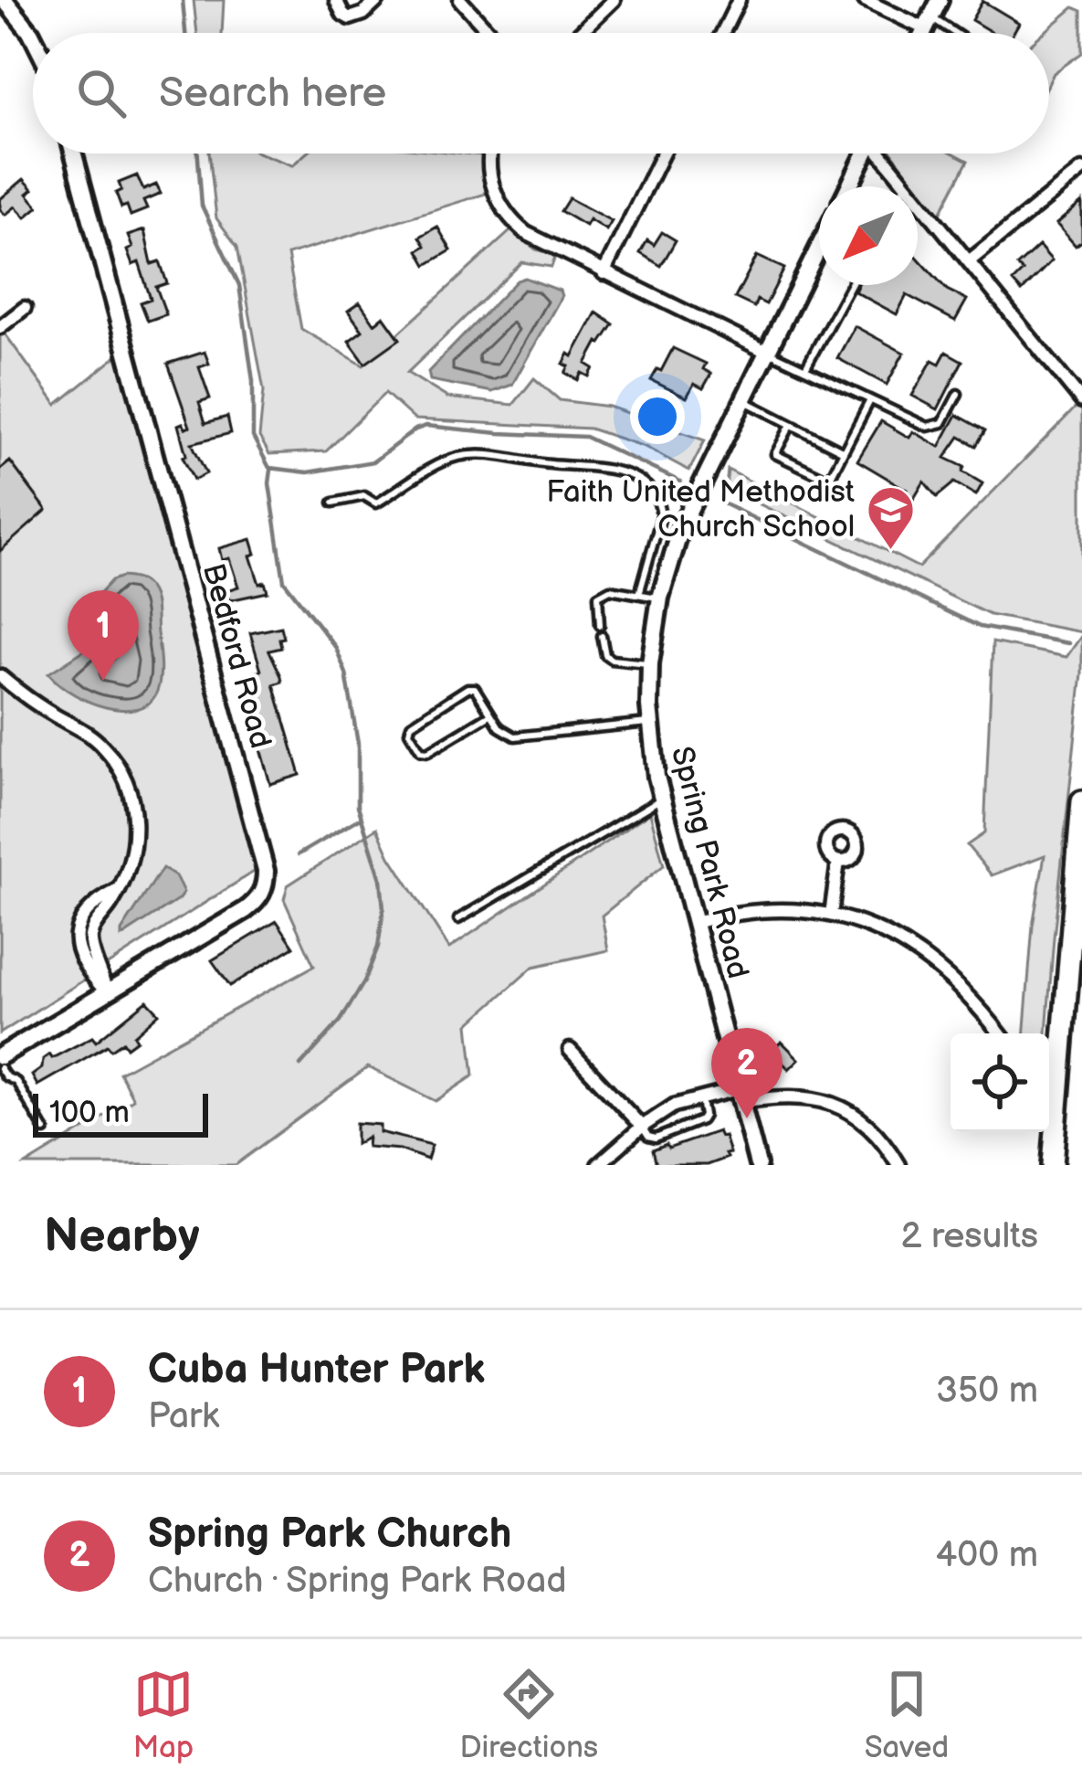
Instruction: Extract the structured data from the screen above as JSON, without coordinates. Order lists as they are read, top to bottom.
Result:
{
  "streets": {
    "street": ["Bedford Road", "Spring Park Road"]
  },
  "places": {
    "school or university": ["Faith United Methodist Church School"]
  },
  "scale_bar": "100 m",
  "north": "bottom left",
  "page": {
    "search": "Search here",
    "pins": ["1", "2"],
    "scale": "100 m",
    "heading": ["Nearby", "2 results"],
    "list": [
      {
        "mark": "1",
        "name": "Cuba Hunter Park",
        "note": "Park",
        "value": "350 m"
      },
      {
        "mark": "2",
        "name": "Spring Park Church",
        "note": "Church · Spring Park Road",
        "value": "400 m"
      }
    ],
    "nav": ["Map", "Directions", "Saved"]
  }
}
